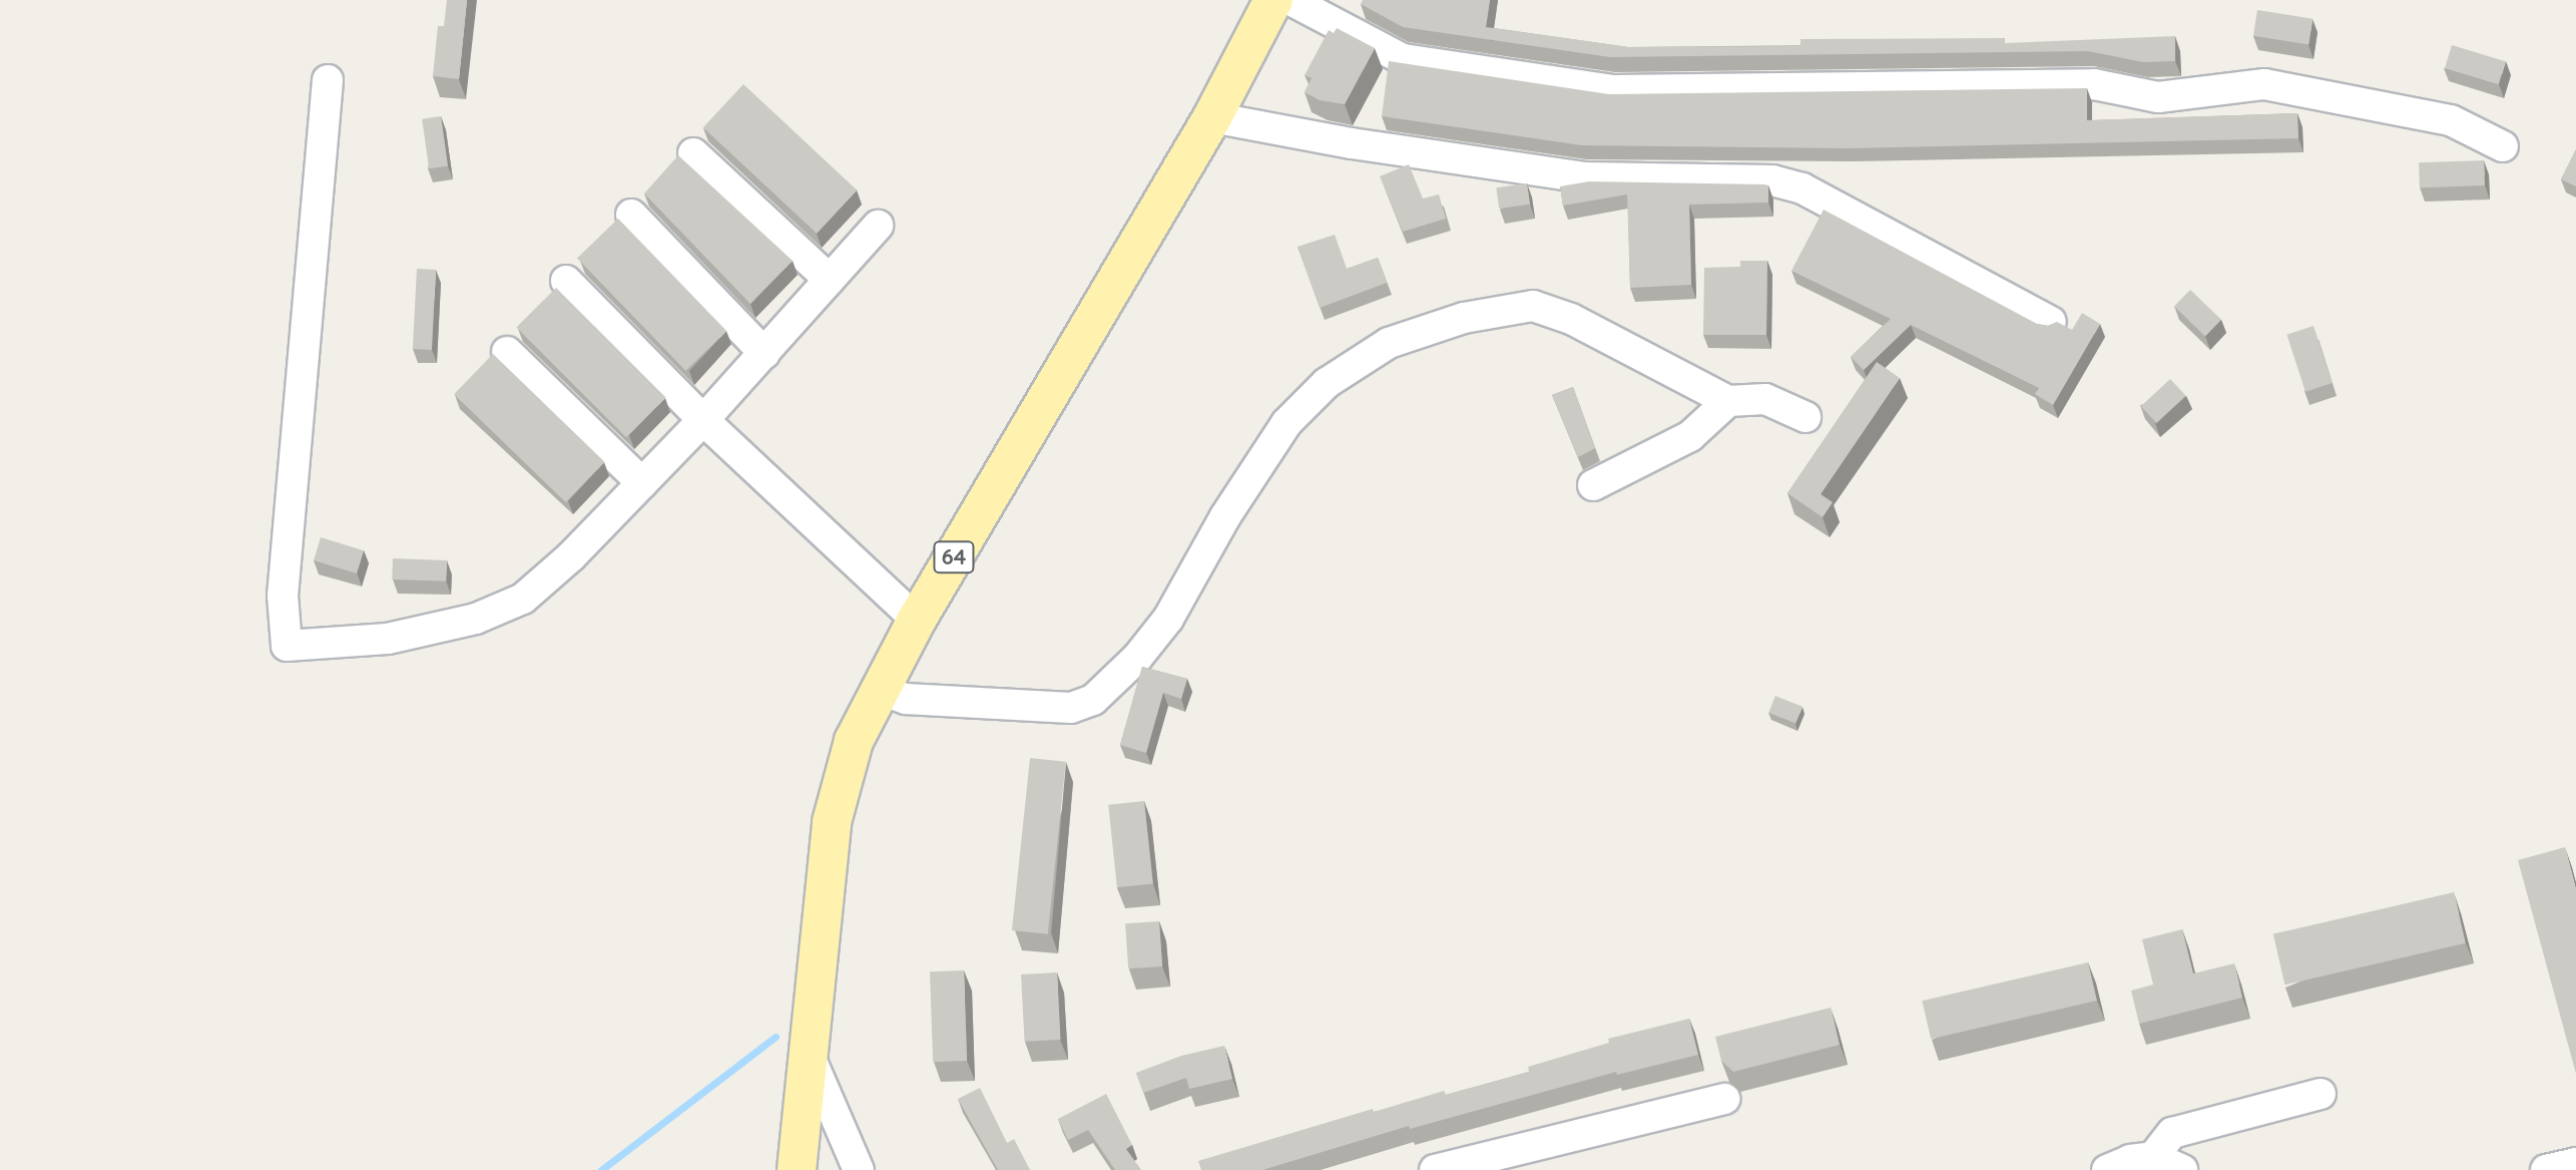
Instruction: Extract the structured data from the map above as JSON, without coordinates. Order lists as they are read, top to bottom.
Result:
{
  "streets": {
    "main road": ["64"]
  }
}
